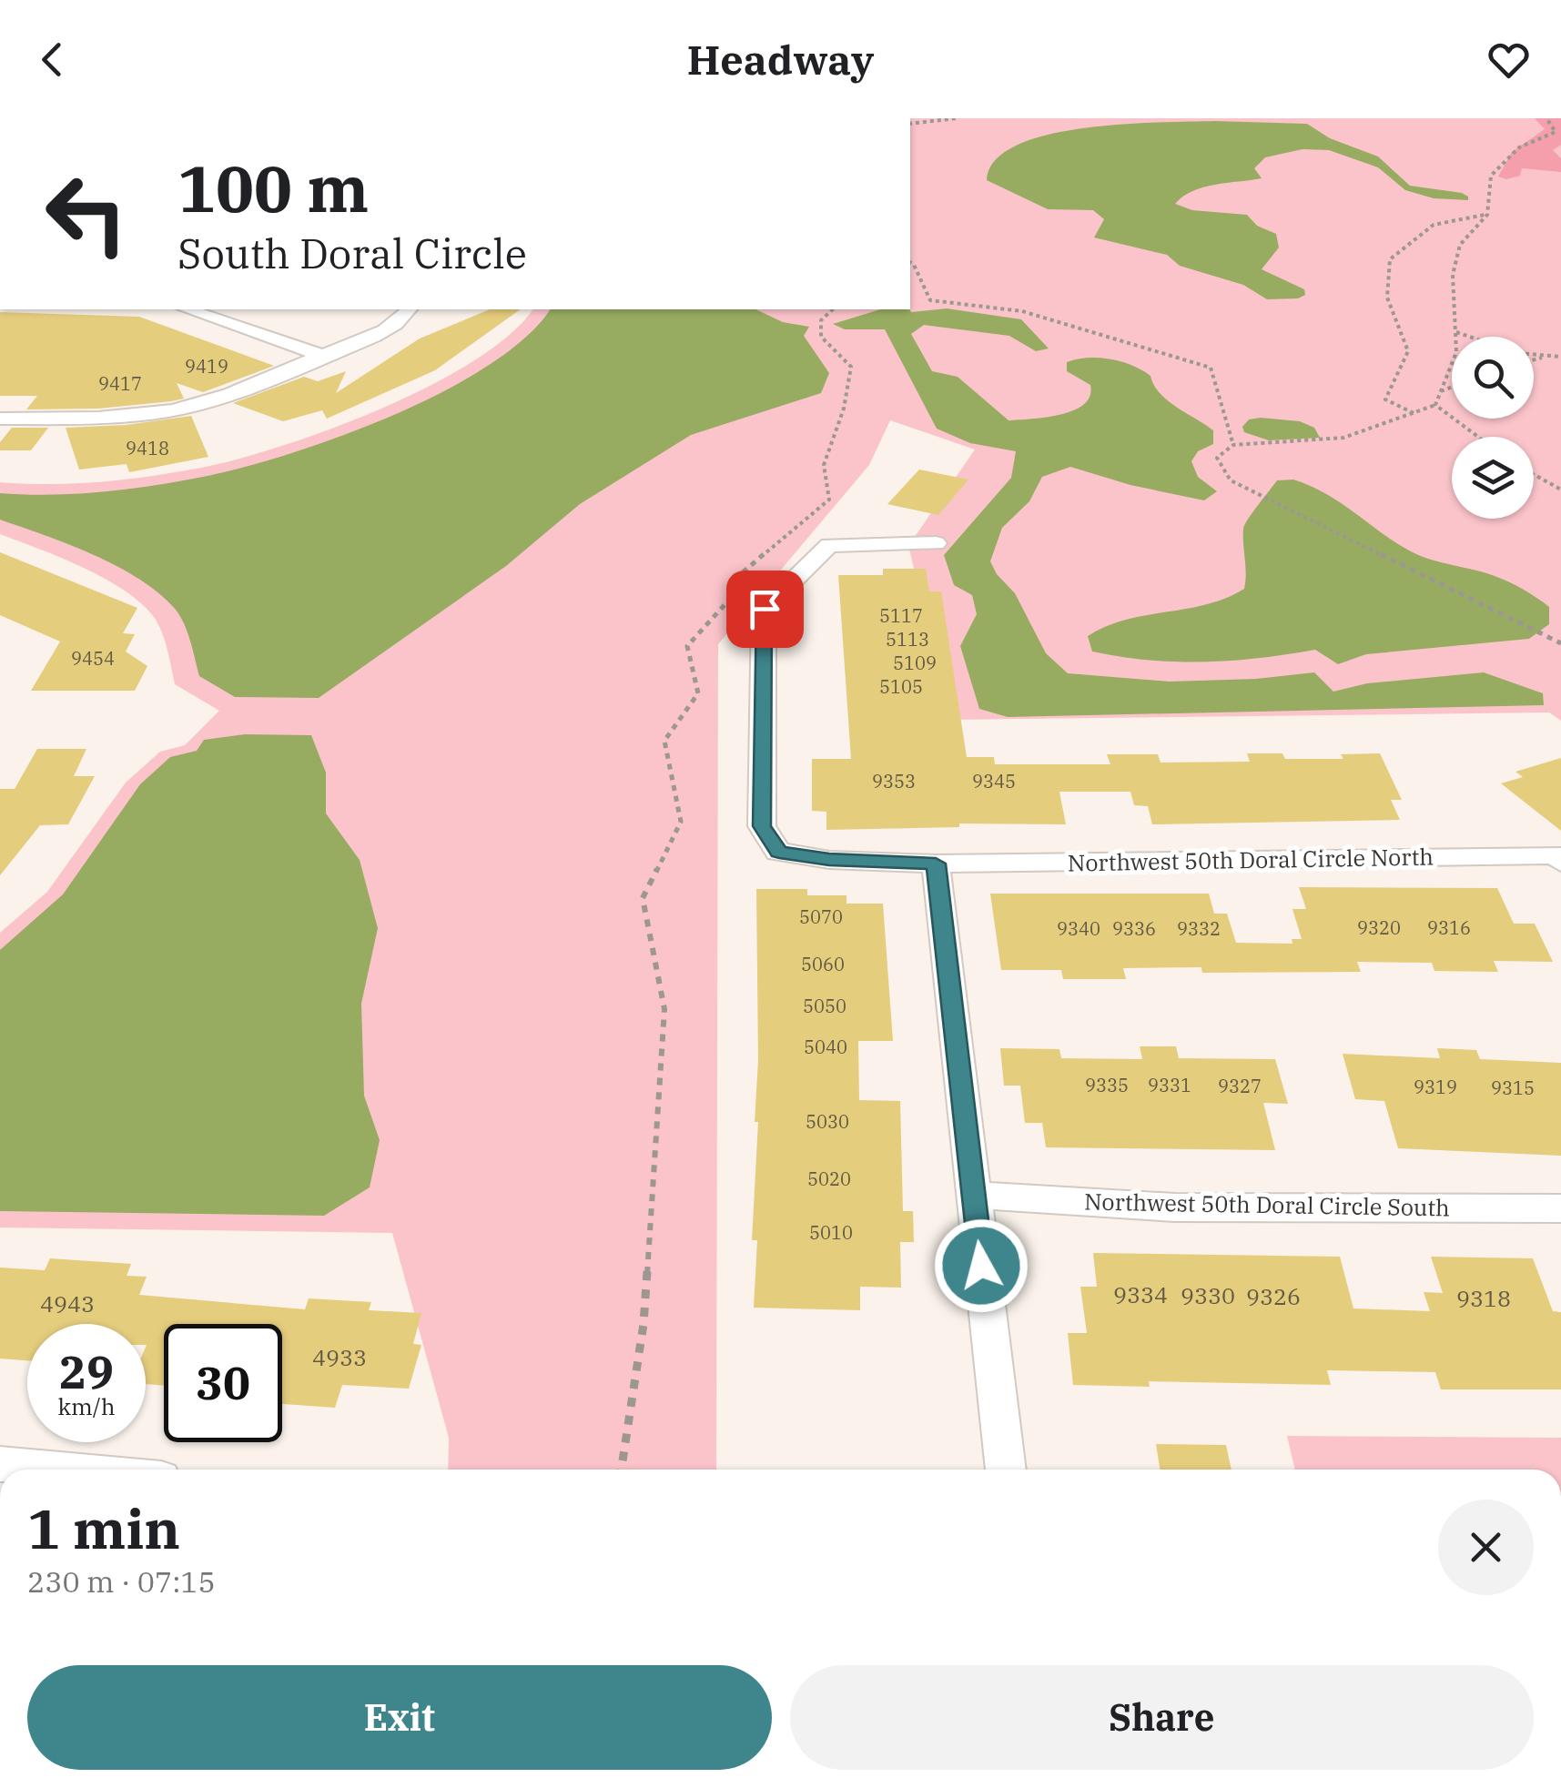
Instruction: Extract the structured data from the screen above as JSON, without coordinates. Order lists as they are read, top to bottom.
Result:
{
  "streets": {
    "street": ["Northwest 50th Doral Circle North", "Northwest 50th Doral Circle South"]
  },
  "house_numbers": [
    "9419",
    "9417",
    "9418",
    "5117",
    "5113",
    "9454",
    "5109",
    "5105",
    "9353",
    "9345",
    "5070",
    "9320",
    "9316",
    "9340",
    "9336",
    "9332",
    "5060",
    "5050",
    "5040",
    "9335",
    "9331",
    "9327",
    "9319",
    "9315",
    "5030",
    "5020",
    "5010",
    "9334",
    "9330",
    "9326",
    "9318",
    "4943",
    "4933"
  ],
  "page": {
    "header": "Headway",
    "turn": ["100 m", "South Doral Circle"],
    "speed": "29 km/h",
    "limit": "30",
    "heading": ["1 min", "230 m · 07:15"],
    "buttons": ["Exit", "Share"]
  }
}
